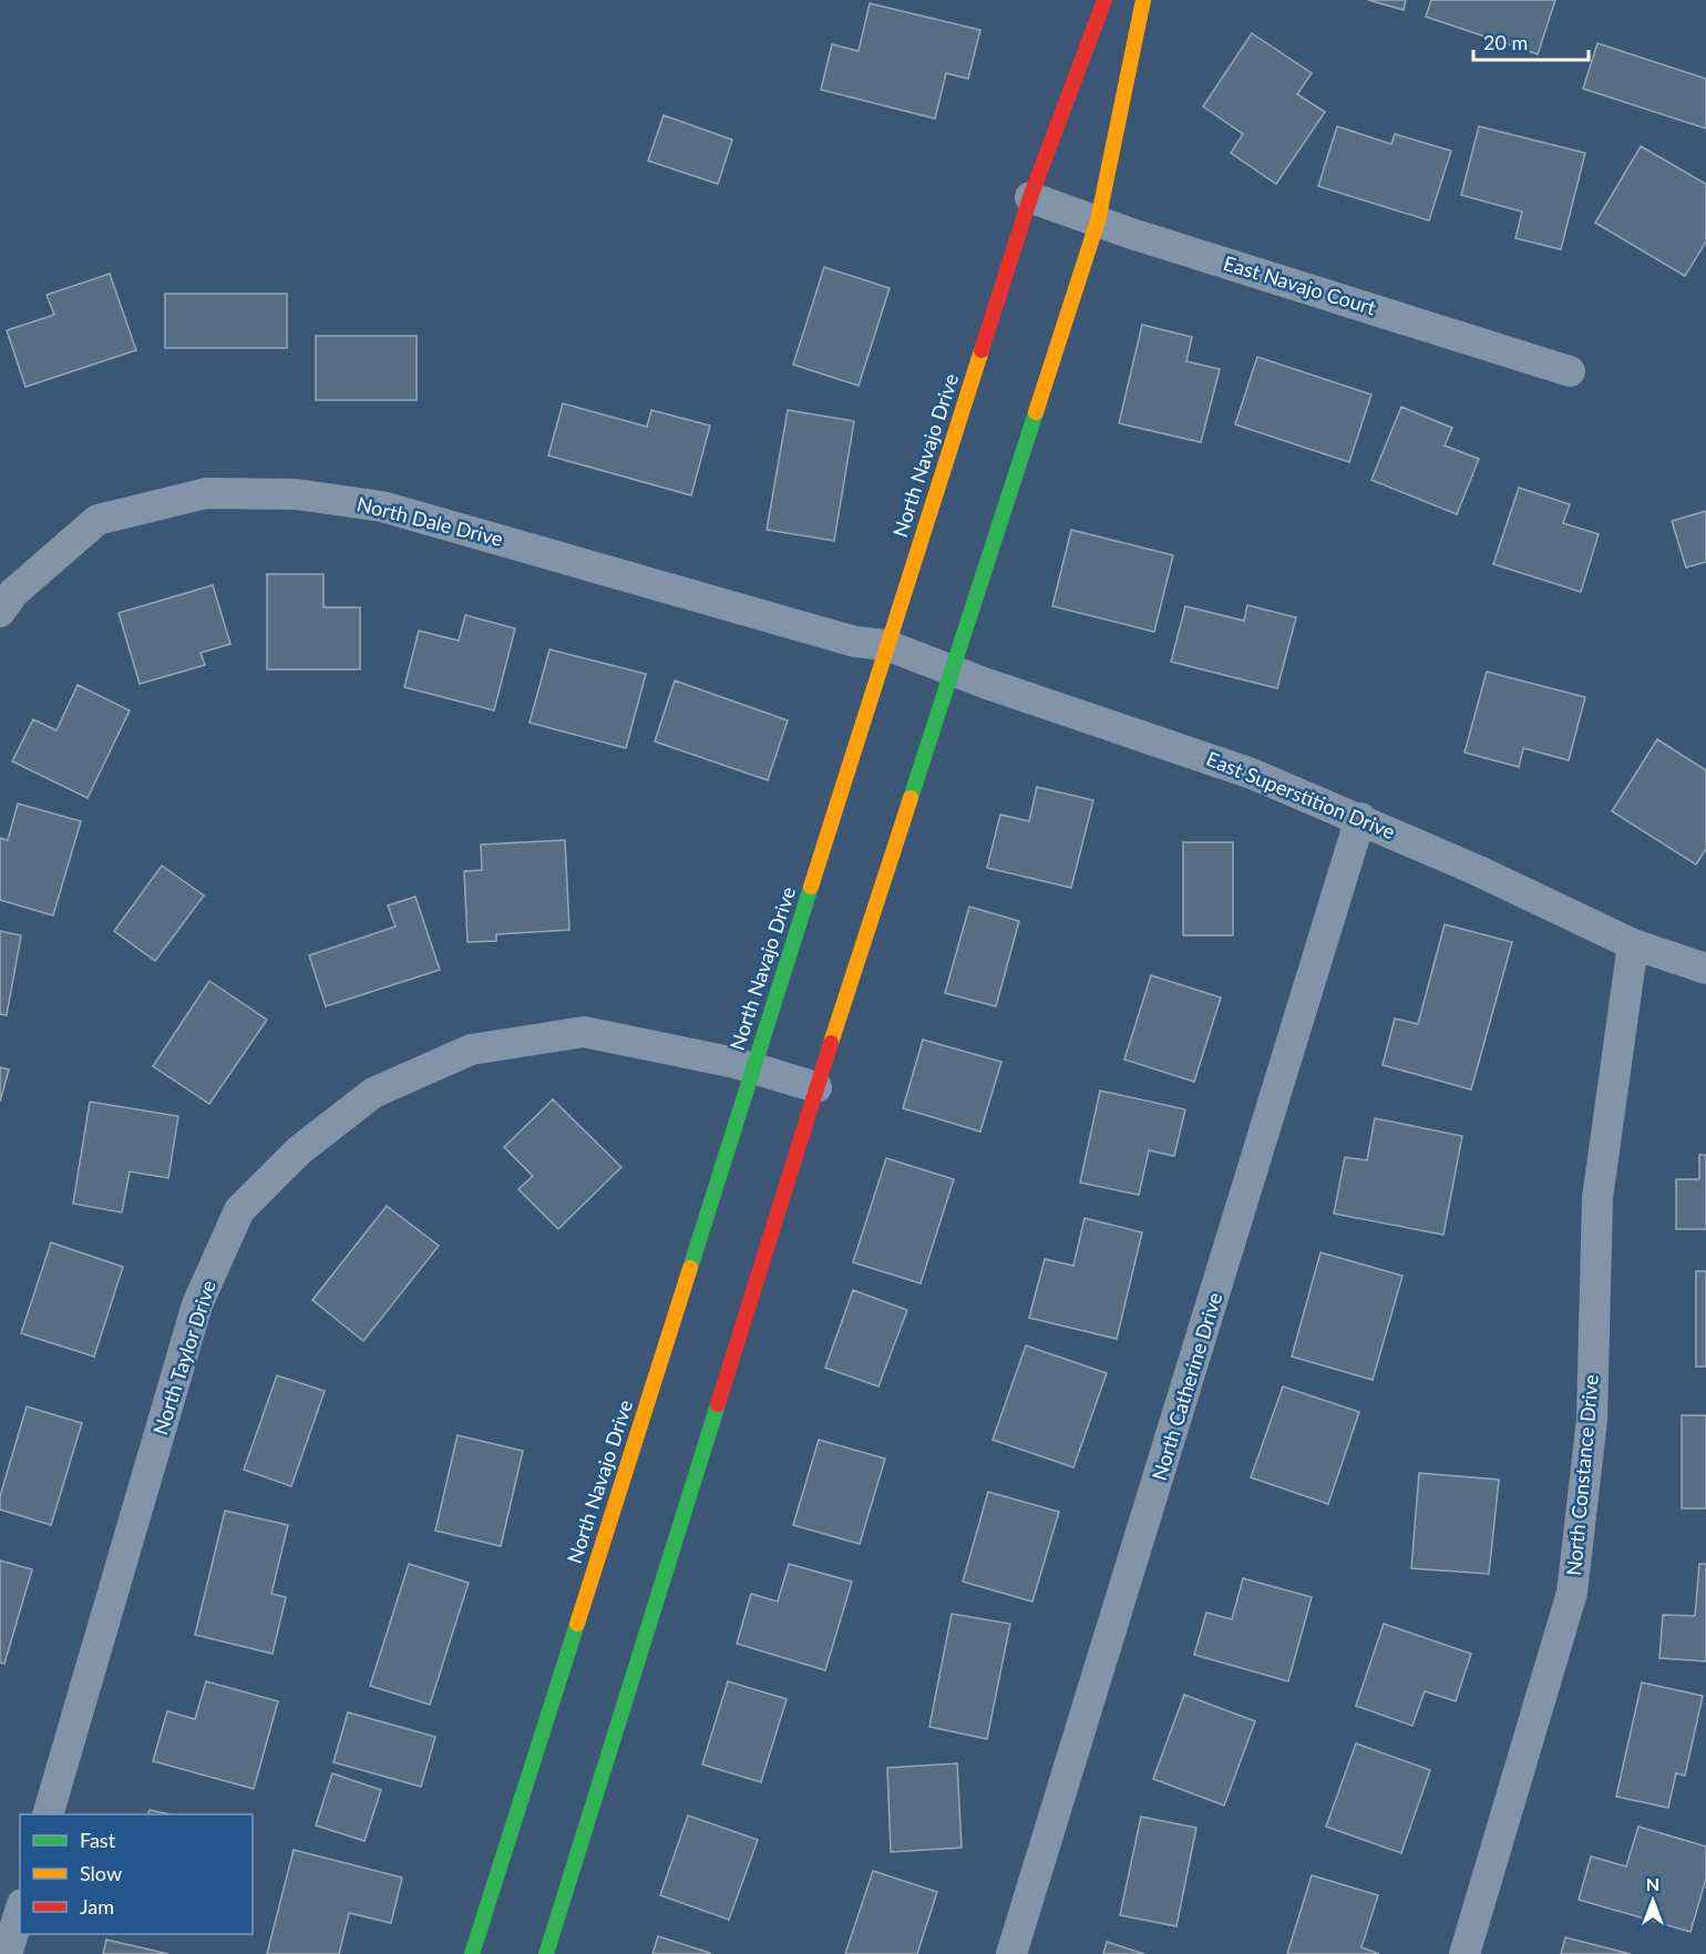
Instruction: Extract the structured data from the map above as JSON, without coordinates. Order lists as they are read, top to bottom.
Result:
{
  "streets": {
    "street": [
      "East Navajo Court",
      "North Navajo Drive",
      "North Dale Drive",
      "East Superstition Drive",
      "North Taylor Drive",
      "North Catherine Drive",
      "North Constance Drive"
    ]
  },
  "crossings": [
    ["East Navajo Court", "North Navajo Drive"],
    ["North Navajo Drive", "North Dale Drive"],
    ["North Navajo Drive", "East Superstition Drive"],
    ["North Navajo Drive", "North Taylor Drive"],
    ["North Dale Drive", "East Superstition Drive"],
    ["East Superstition Drive", "North Catherine Drive"],
    ["East Superstition Drive", "North Constance Drive"]
  ],
  "legend": ["Fast", "Slow", "Jam"],
  "scale_bar": "20 m",
  "north": "top"
}
